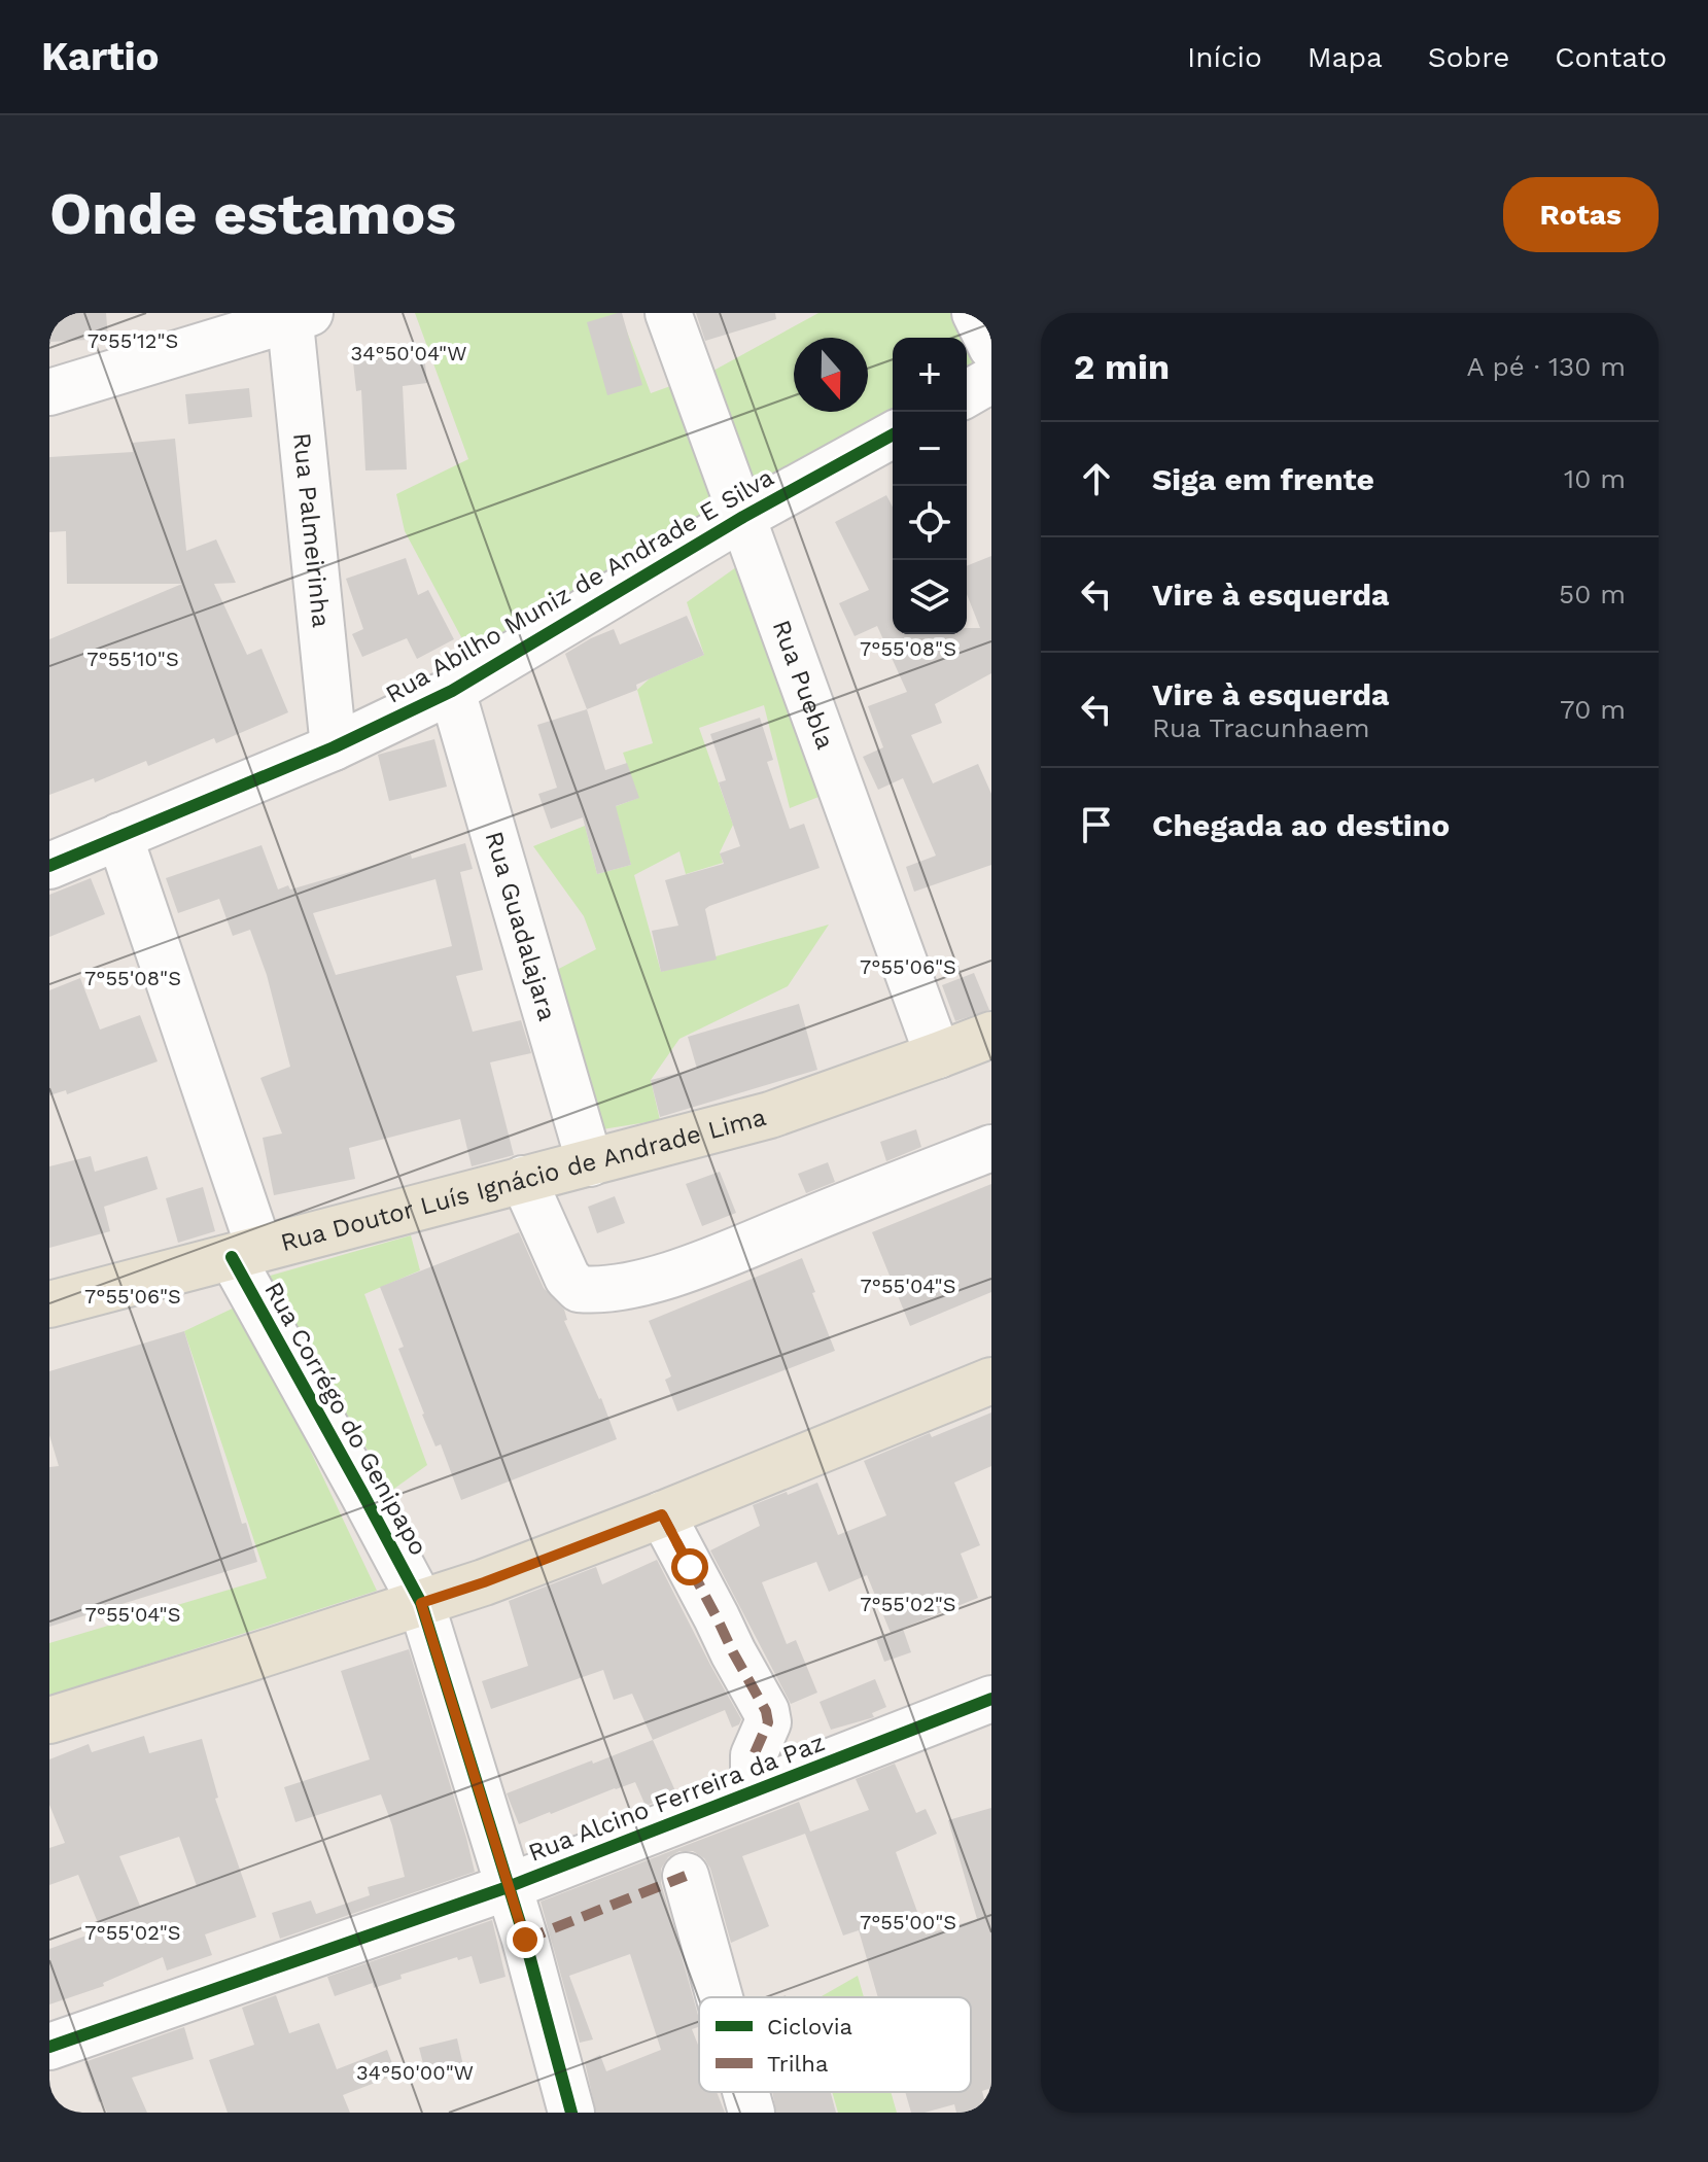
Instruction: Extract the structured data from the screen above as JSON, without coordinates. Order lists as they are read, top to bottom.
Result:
{
  "streets": {
    "main road": ["Rua Doutor Luís Ignácio de Andrade Lima"],
    "street": [
      "Rua Palmeirinha",
      "Rua Abilho Muniz de Andrade E Silva",
      "Rua Puebla",
      "Rua Guadalajara",
      "Rua Corrégo do Genipapo",
      "Rua Alcino Ferreira da Paz"
    ]
  },
  "crossings": [
    ["Rua Palmeirinha", "Rua Abilho Muniz de Andrade E Silva"],
    ["Rua Abilho Muniz de Andrade E Silva", "Rua Puebla"],
    ["Rua Abilho Muniz de Andrade E Silva", "Rua Guadalajara"],
    ["Rua Abilho Muniz de Andrade E Silva", "Rua Corrégo do Genipapo"],
    ["Rua Puebla", "Rua Doutor Luís Ignácio de Andrade Lima"],
    ["Rua Guadalajara", "Rua Doutor Luís Ignácio de Andrade Lima"],
    ["Rua Doutor Luís Ignácio de Andrade Lima", "Rua Corrégo do Genipapo"],
    ["Rua Corrégo do Genipapo", "Rua Alcino Ferreira da Paz"]
  ],
  "legend": ["Ciclovia", "Trilha"],
  "north": "bottom",
  "page": {
    "header": "Kartio",
    "nav": [
      "Início",
      "Mapa",
      "Sobre",
      "Contato"
    ],
    "buttons": "Rotas",
    "title": "Onde estamos",
    "heading": ["2 min", "A pé · 130 m"],
    "map_buttons": ["+", "−"],
    "list": [
      ["Siga em frente", "10 m"],
      ["Vire à esquerda", "50 m"],
      ["Vire à esquerda", "Rua Tracunhaem", "70 m"],
      "Chegada ao destino"
    ]
  },
  "coordinates": [
    "7°55'12\"S",
    "34°50'04\"W",
    "7°55'08\"S",
    "7°55'10\"S",
    "7°55'06\"S",
    "7°55'04\"S",
    "7°55'02\"S",
    "7°55'00\"S",
    "34°50'00\"W"
  ]
}
